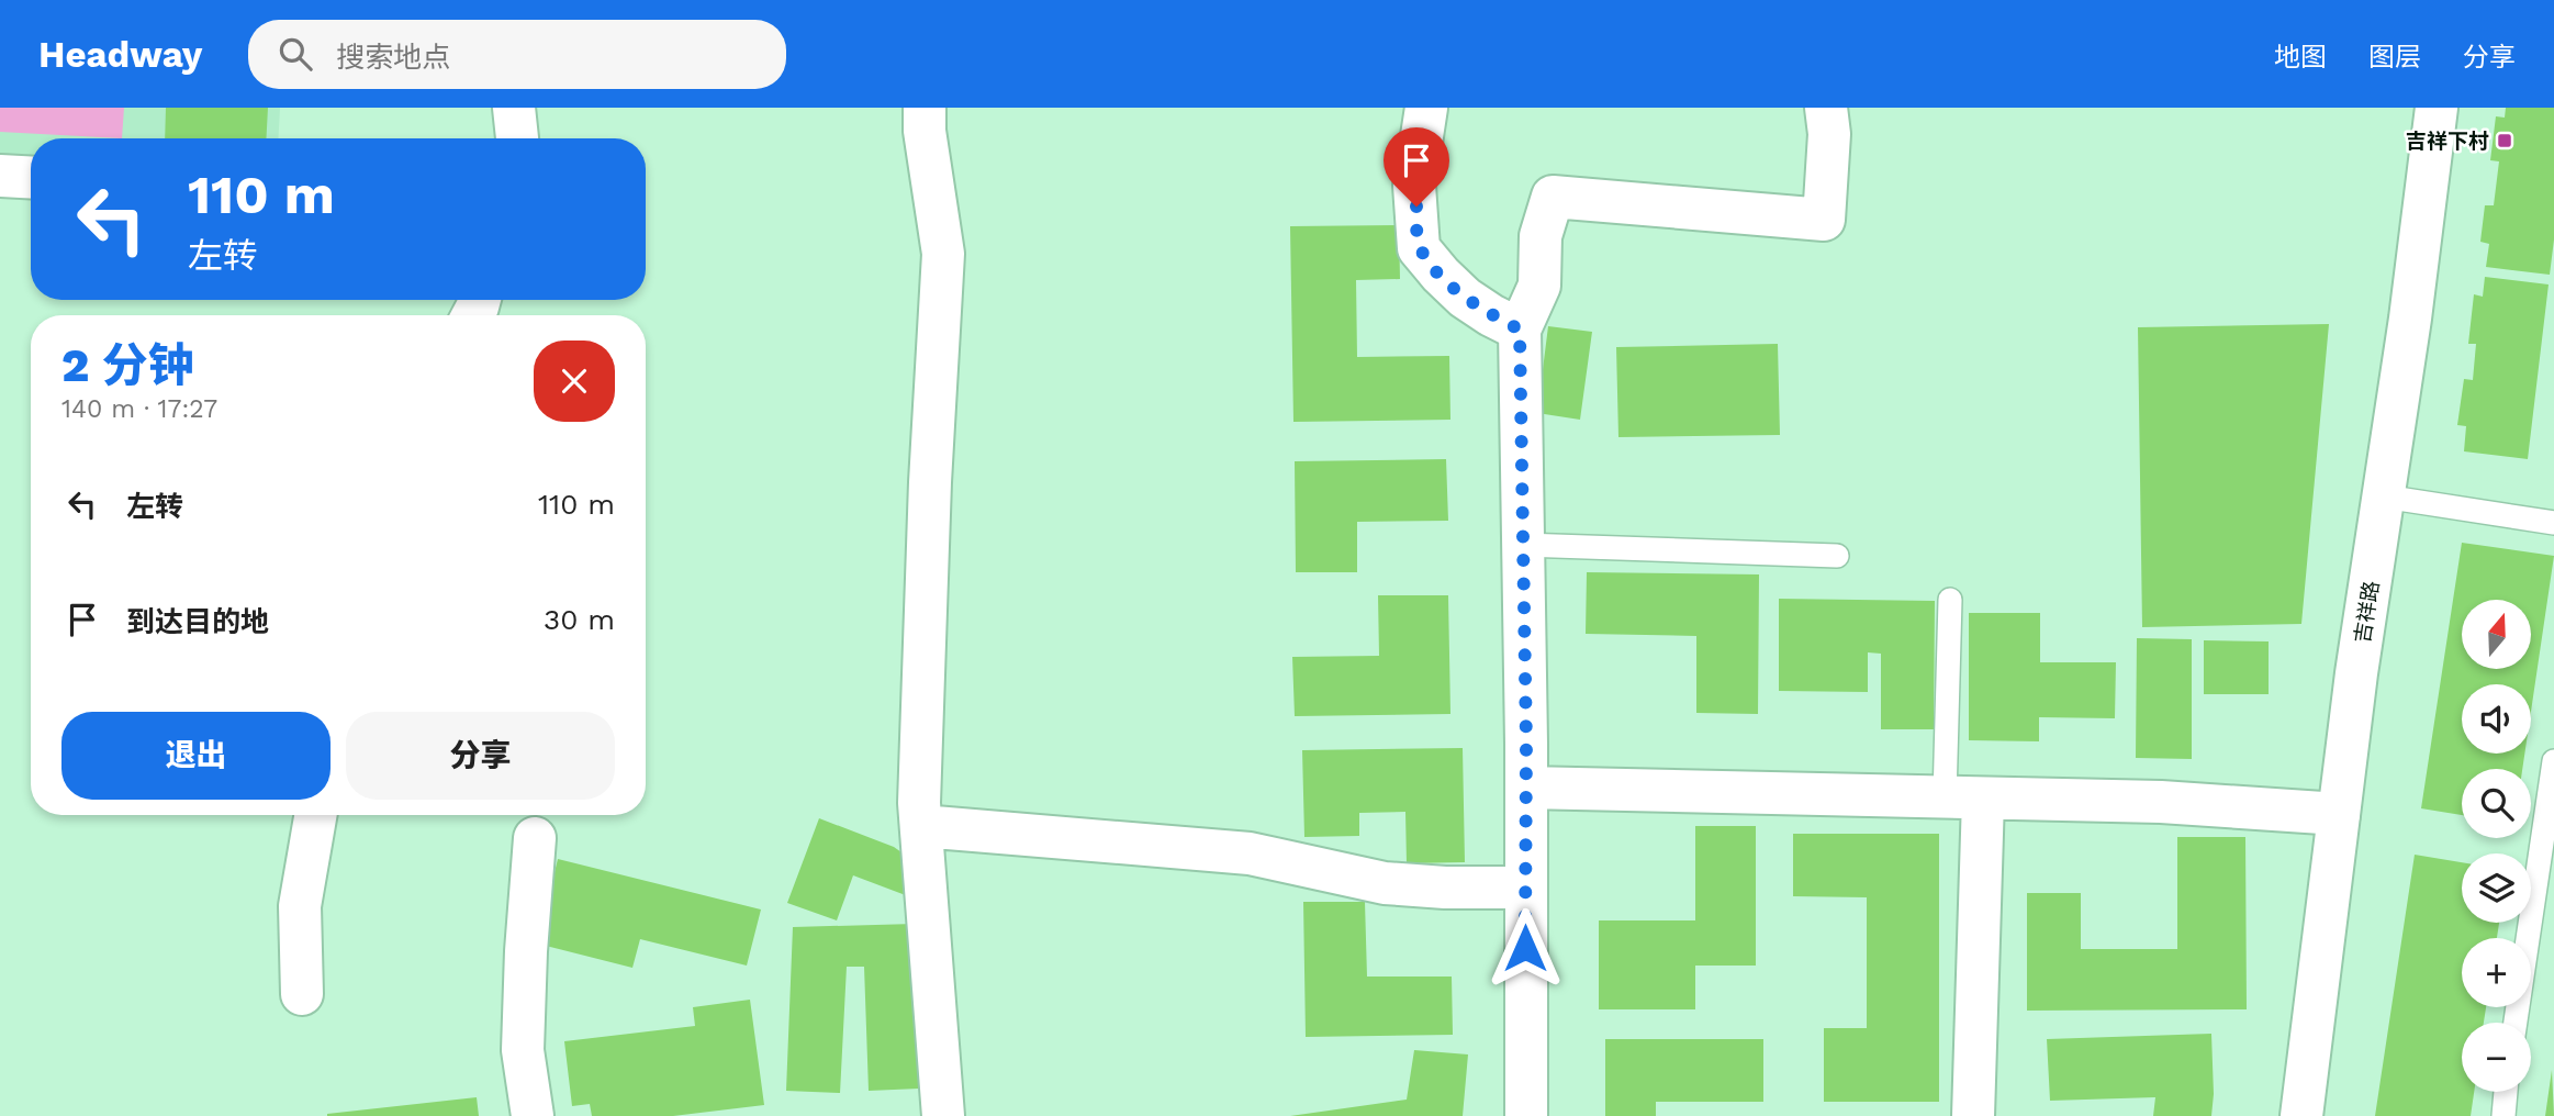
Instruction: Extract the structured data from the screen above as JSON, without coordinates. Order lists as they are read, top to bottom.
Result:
{
  "streets": {
    "street": ["吉祥路"]
  },
  "places": {
    "transit": ["吉祥下村"]
  },
  "north": "top",
  "page": {
    "header": "Headway",
    "search": "搜索地点",
    "nav": ["地图", "图层", "分享"],
    "turn": ["110 m", "左转"],
    "heading": ["2 分钟", "140 m · 17:27"],
    "list": [
      {
        "name": "左转",
        "value": "110 m"
      },
      {
        "name": "到达目的地",
        "value": "30 m"
      }
    ],
    "map_buttons": ["+", "−"],
    "buttons": ["退出", "分享"]
  }
}
